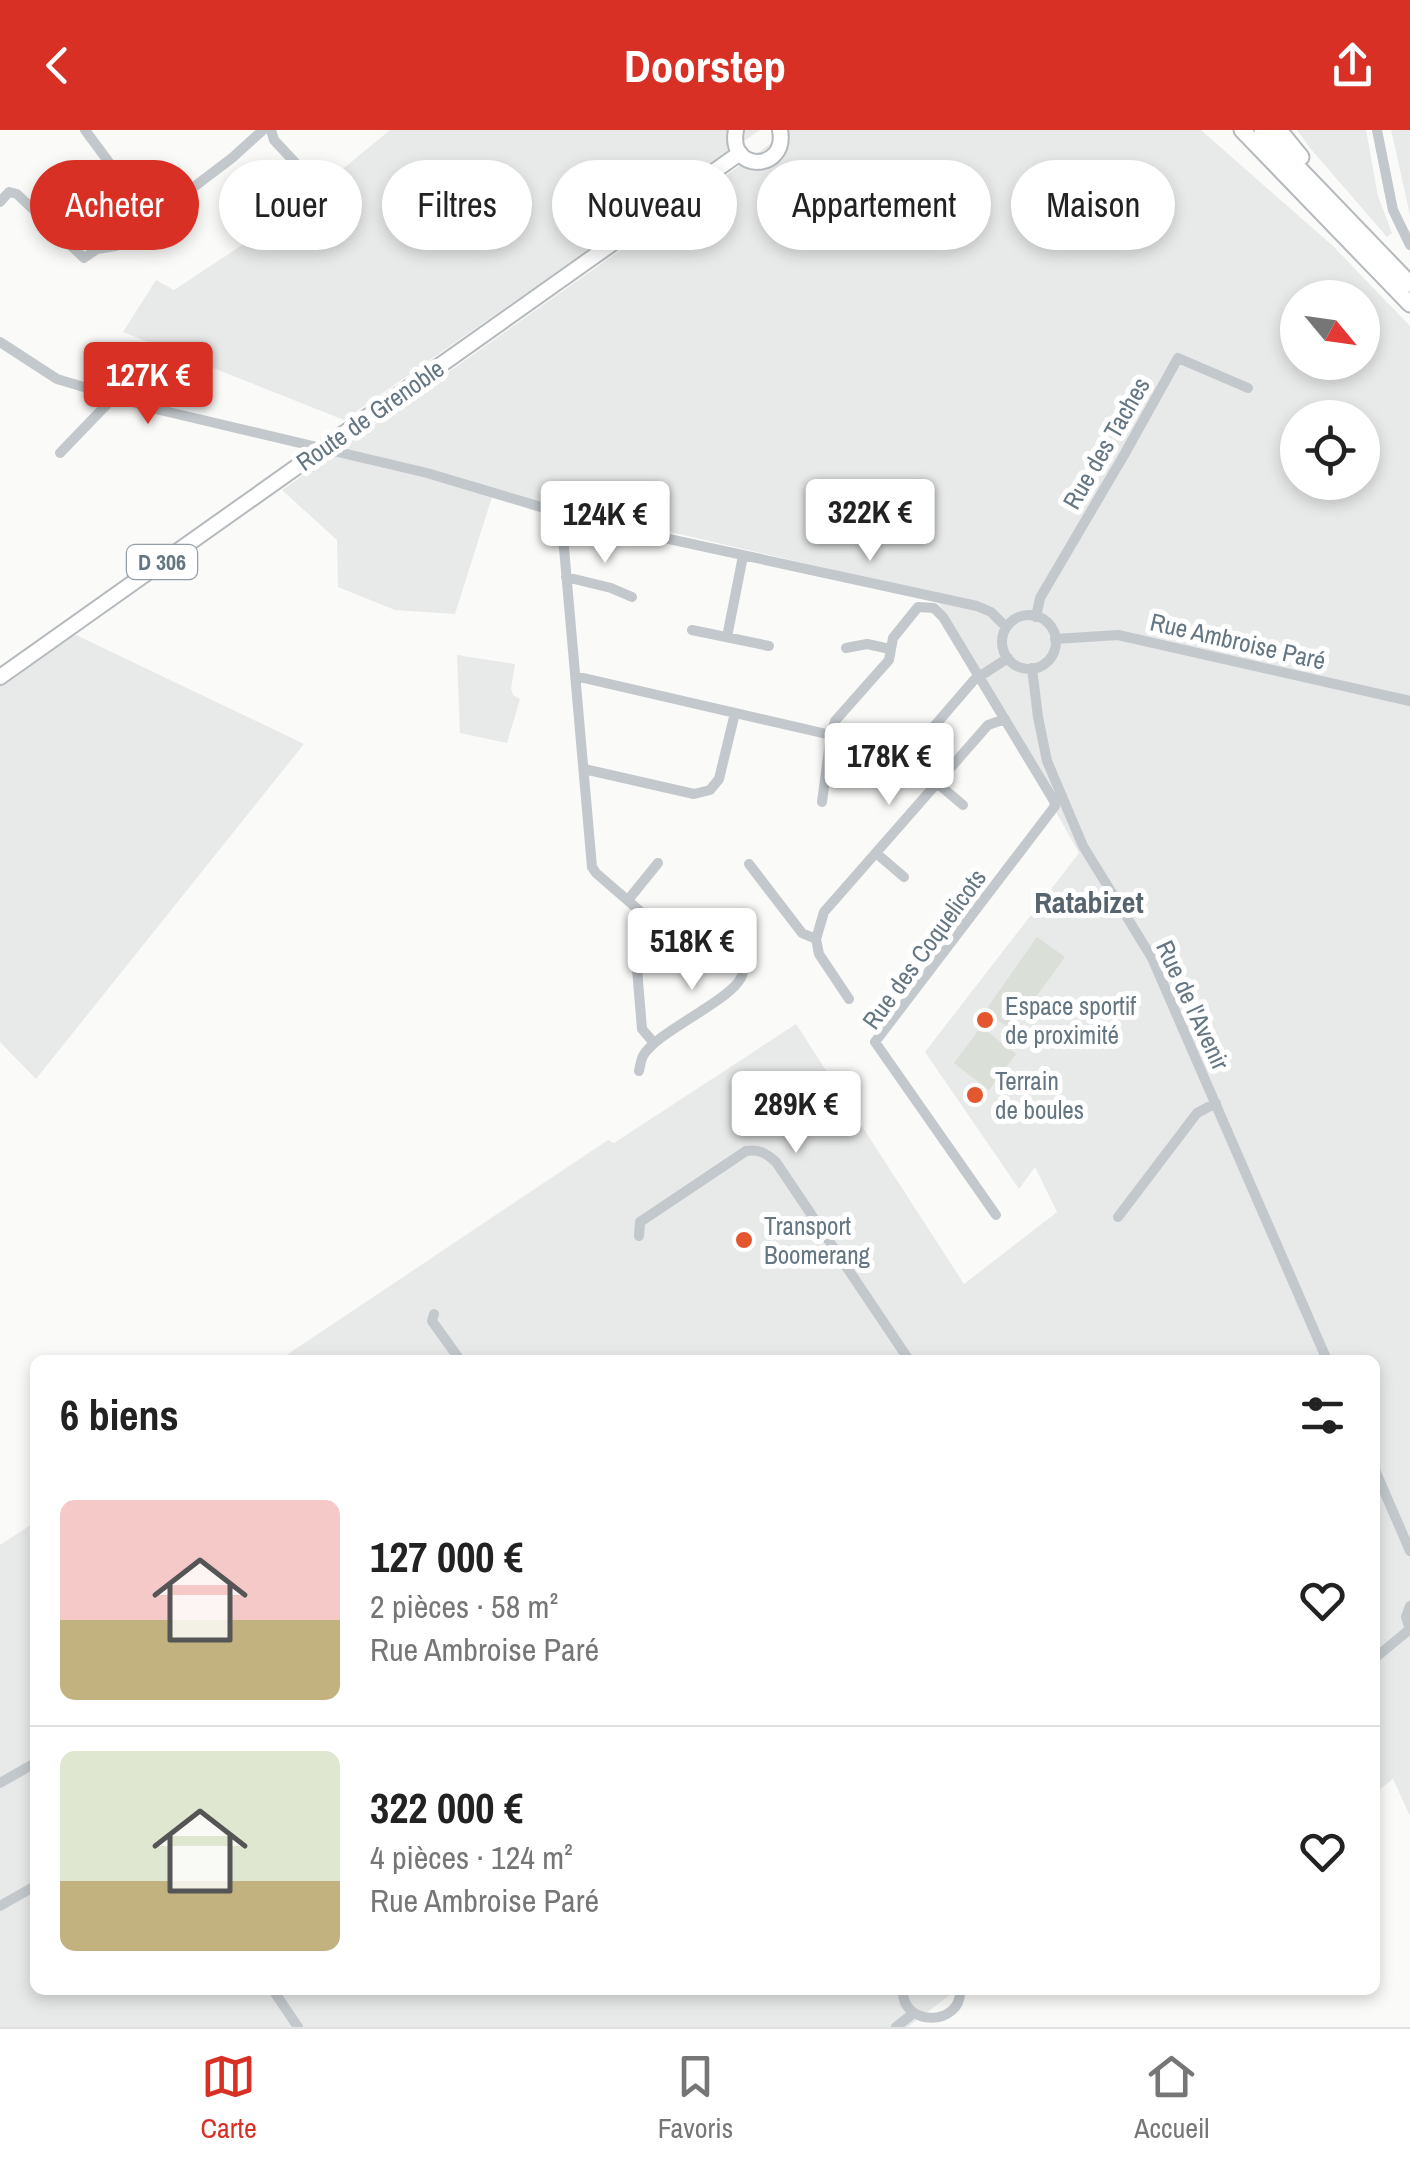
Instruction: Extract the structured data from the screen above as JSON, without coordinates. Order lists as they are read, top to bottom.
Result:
{
  "streets": {
    "main road": ["Route de Grenoble", "D 306"],
    "street": [
      "Rue des Taches",
      "Rue Ambroise Paré",
      "Rue des Coquelicots",
      "Rue de l'Avenir"
    ]
  },
  "crossings": [
    ["Rue des Taches", "Rue Ambroise Paré"],
    ["Rue des Taches", "Rue de l'Avenir"],
    ["Rue Ambroise Paré", "Rue de l'Avenir"]
  ],
  "districts": ["Ratabizet"],
  "places": ["Espace sportif de proximité", "Terrain de boules", "Transport Boomerang"],
  "north": "bottom right",
  "page": {
    "header": "Doorstep",
    "chip": [
      "Acheter",
      "Louer",
      "Filtres",
      "Nouveau",
      "Appartement",
      "Maison"
    ],
    "price": [
      "127K €",
      "322K €",
      "124K €",
      "178K €",
      "518K €",
      "289K €"
    ],
    "heading": "6 biens",
    "list": [
      {
        "name": "127 000 €",
        "note": "2 pièces · 58 m² · Rue Ambroise Paré"
      },
      {
        "name": "322 000 €",
        "note": "4 pièces · 124 m² · Rue Ambroise Paré"
      }
    ],
    "tabs": ["Carte", "Favoris", "Accueil"]
  }
}
